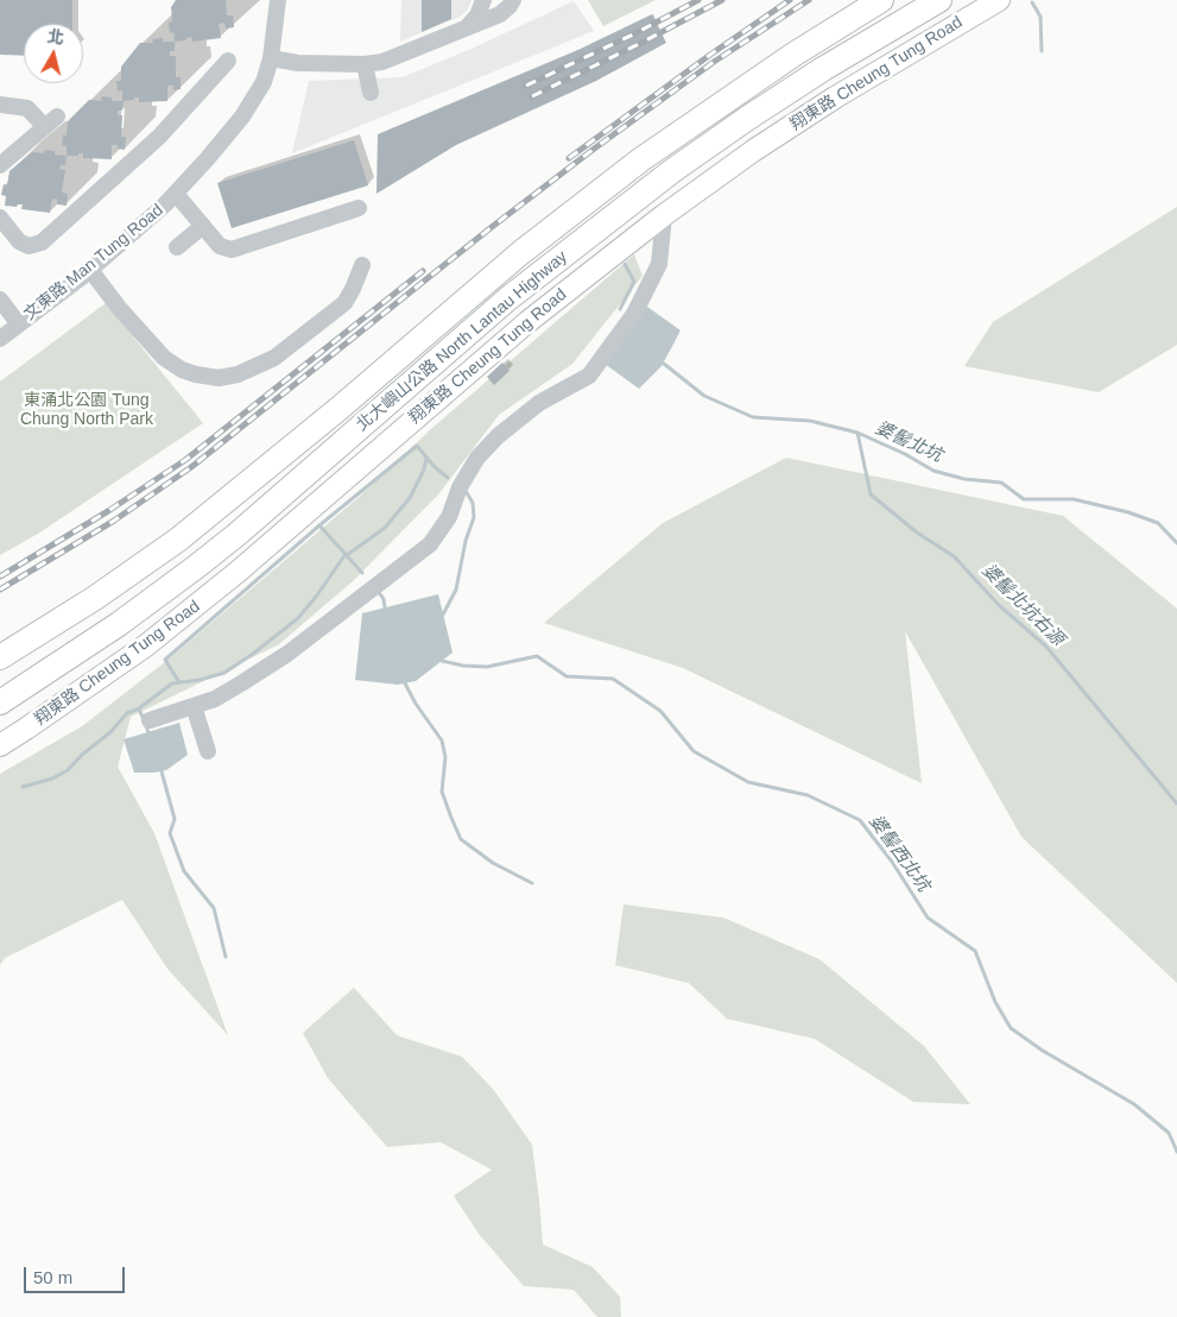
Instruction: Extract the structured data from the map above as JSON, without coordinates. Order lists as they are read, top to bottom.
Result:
{
  "streets": {
    "highway": ["北大嶼山公路 North Lantau Highway"],
    "main road": ["翔東路 Cheung Tung Road"],
    "street": ["文東路 Man Tung Road"]
  },
  "water": ["婆髻北坑", "婆髻北坑右源", "婆髻西北坑"],
  "parks": ["東涌北公園 Tung Chung North Park"],
  "scale_bar": "50 m",
  "north": "top"
}
